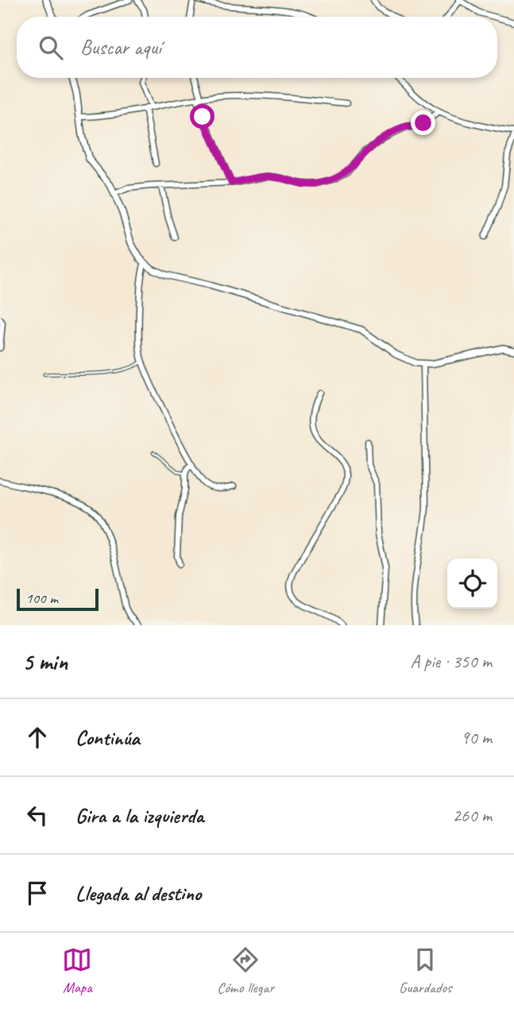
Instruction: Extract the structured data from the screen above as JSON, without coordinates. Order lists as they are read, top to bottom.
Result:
{
  "scale_bar": "100 m",
  "page": {
    "search": "Buscar aquí",
    "scale": "100 m",
    "heading": ["5 min", "A pie · 350 m"],
    "list": [
      ["Continúa", "90 m"],
      ["Gira a la izquierda", "260 m"],
      "Llegada al destino"
    ],
    "nav": ["Mapa", "Cómo llegar", "Guardados"]
  }
}
